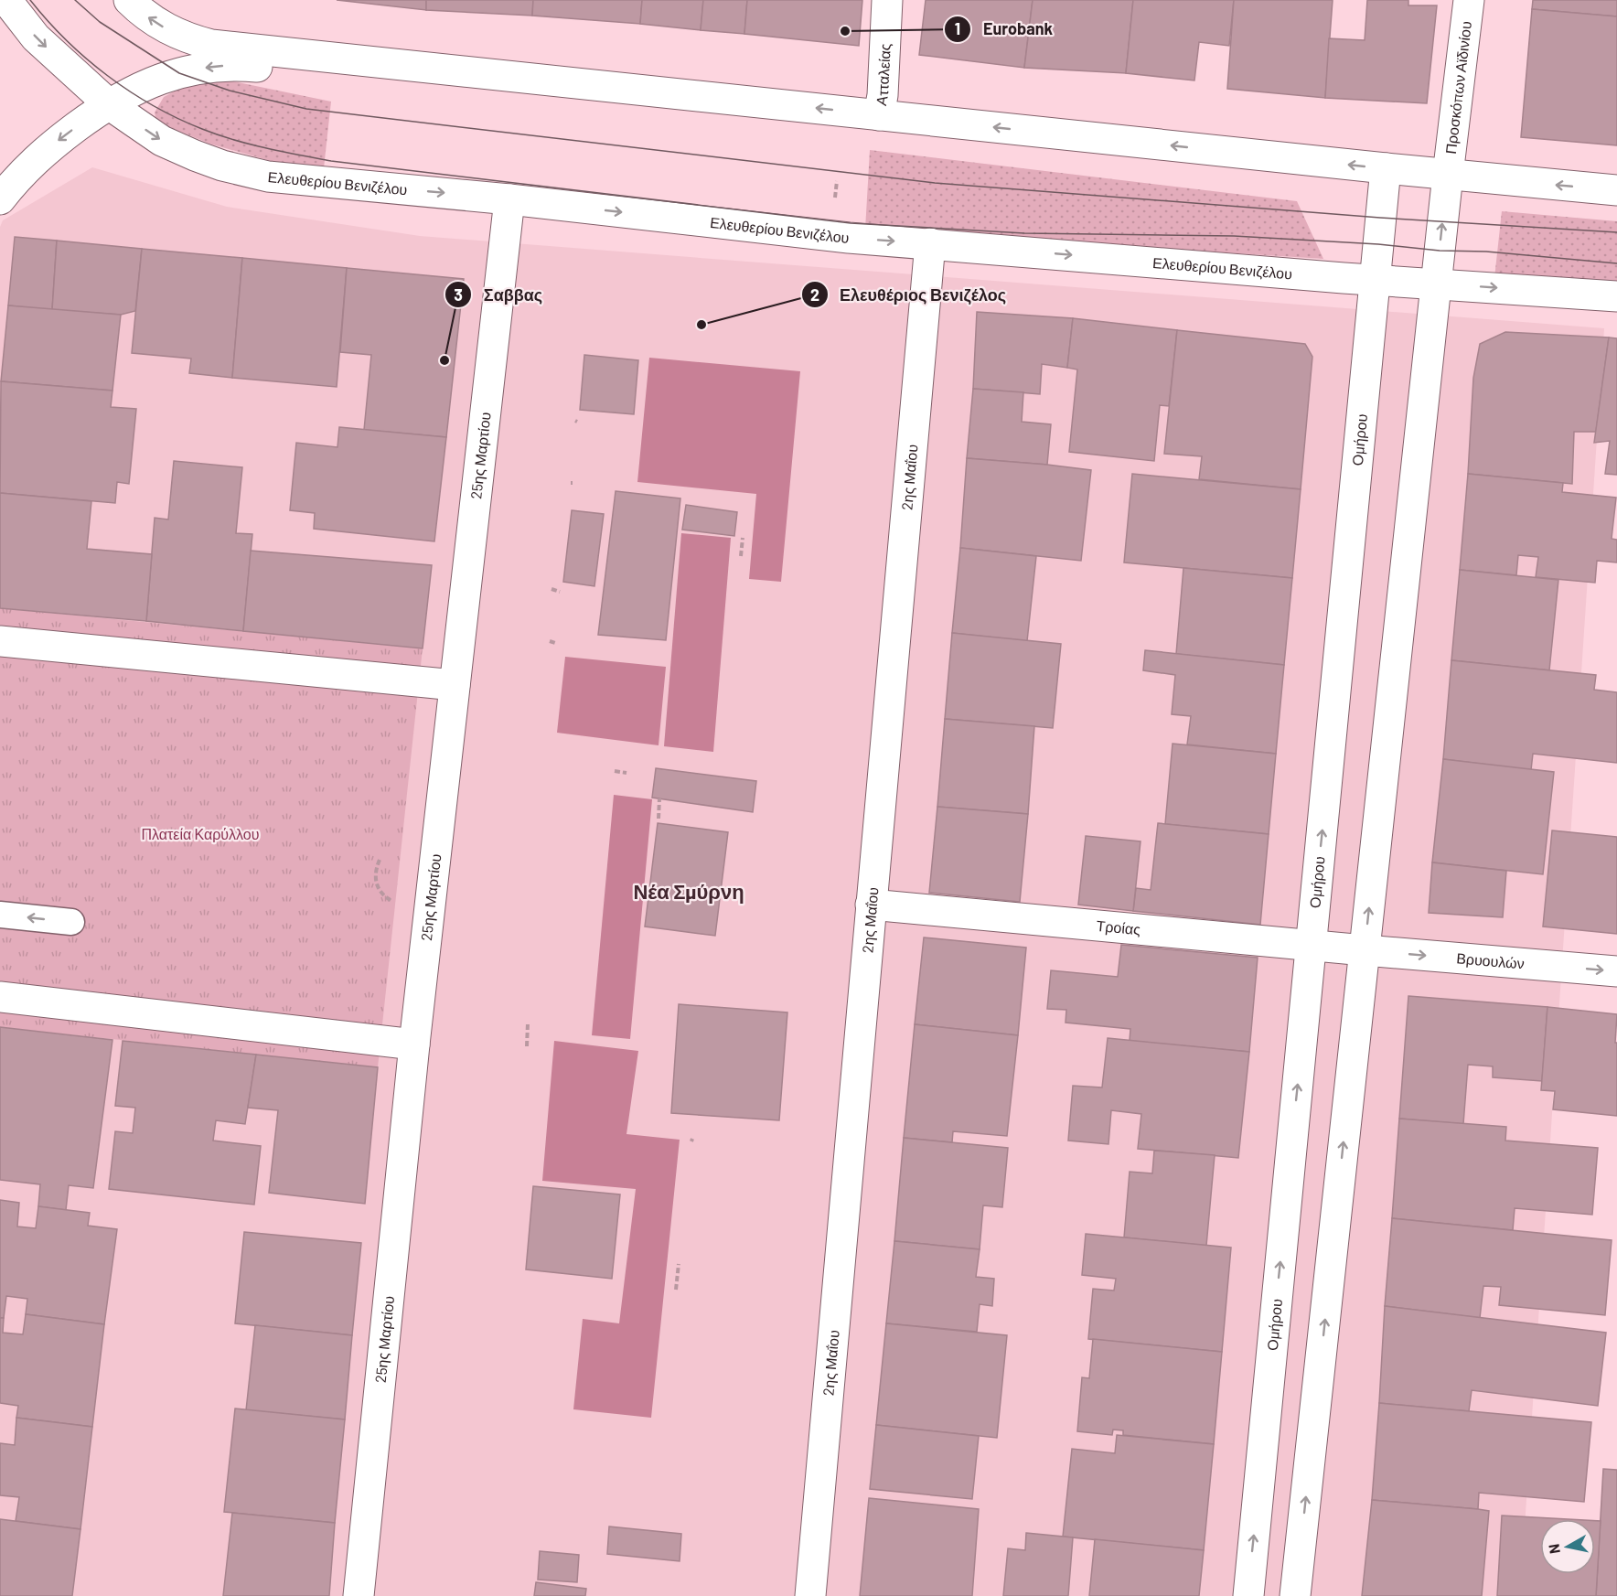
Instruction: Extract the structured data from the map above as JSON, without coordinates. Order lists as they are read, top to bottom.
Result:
{
  "streets": {
    "street": [
      "Ατταλείας",
      "Προσκόπων Αϊδινίου",
      "Ελευθερίου Βενιζέλου",
      "Ομήρου",
      "25ης Μαρτίου",
      "2ης Μαΐου",
      "Τροίας",
      "Βρυουλών"
    ]
  },
  "crossings": [
    ["Ελευθερίου Βενιζέλου", "Ομήρου"],
    ["Ελευθερίου Βενιζέλου", "25ης Μαρτίου"],
    ["Ελευθερίου Βενιζέλου", "2ης Μαΐου"],
    ["Ομήρου", "Τροίας"],
    ["2ης Μαΐου", "Τροίας"],
    ["Τροίας", "Βρυουλών"]
  ],
  "one_way": ["Βρυουλών"],
  "districts": ["Νέα Σμύρνη"],
  "parks": ["Πλατεία Καρύλλου"],
  "places": ["Eurobank", "Ελευθέριος Βενιζέλος", "Σαββας"],
  "north": "left"
}
